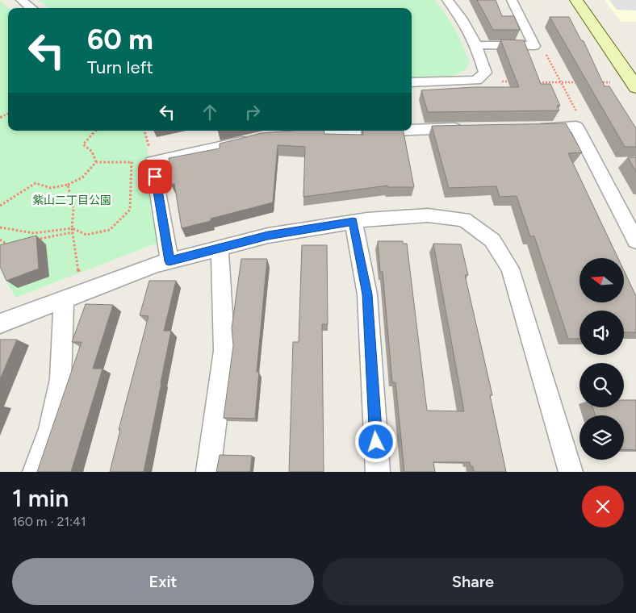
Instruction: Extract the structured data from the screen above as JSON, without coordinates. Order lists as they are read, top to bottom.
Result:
{
  "parks": ["紫山二丁目公園"],
  "north": "left",
  "page": {
    "turn": ["60 m", "Turn left"],
    "heading": ["1 min", "160 m · 21:41"],
    "buttons": ["Exit", "Share"]
  }
}
